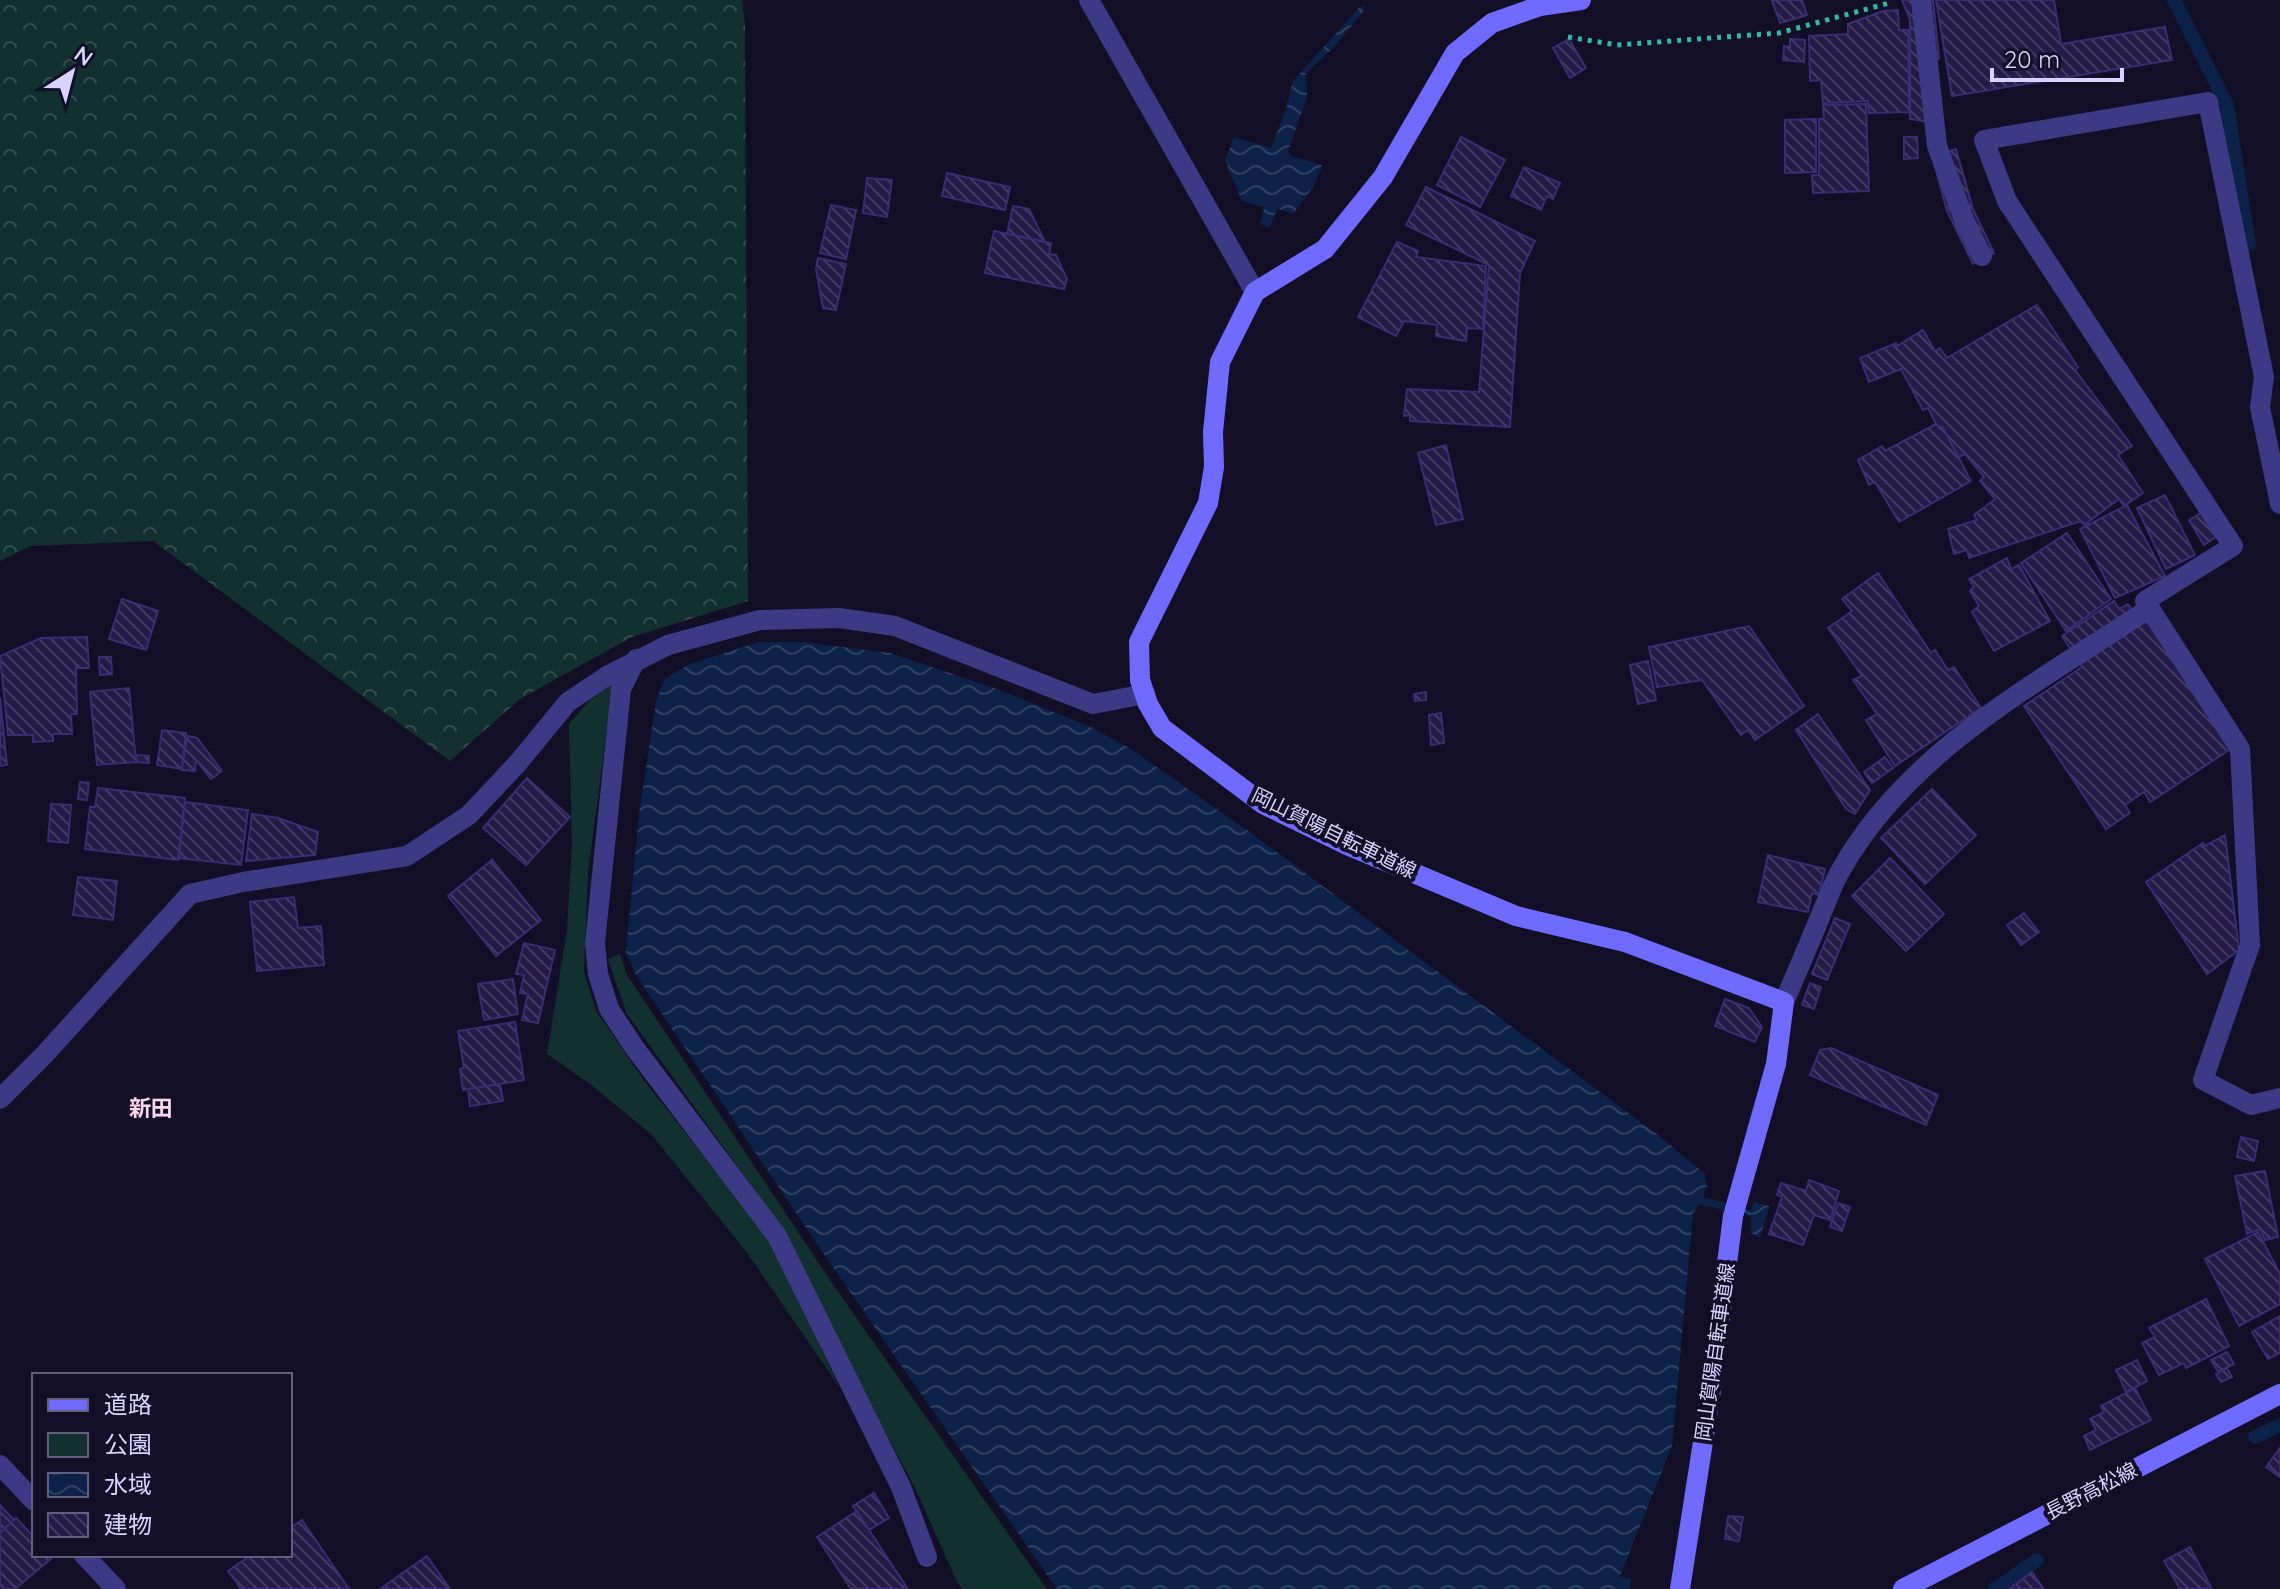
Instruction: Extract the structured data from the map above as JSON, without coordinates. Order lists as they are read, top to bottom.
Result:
{
  "streets": {
    "main road": ["岡山賀陽自転車道線", "長野高松線"]
  },
  "districts": ["新田"],
  "legend": [
    "道路",
    "公園",
    "水域",
    "建物"
  ],
  "scale_bar": "20 m",
  "north": "top right"
}
